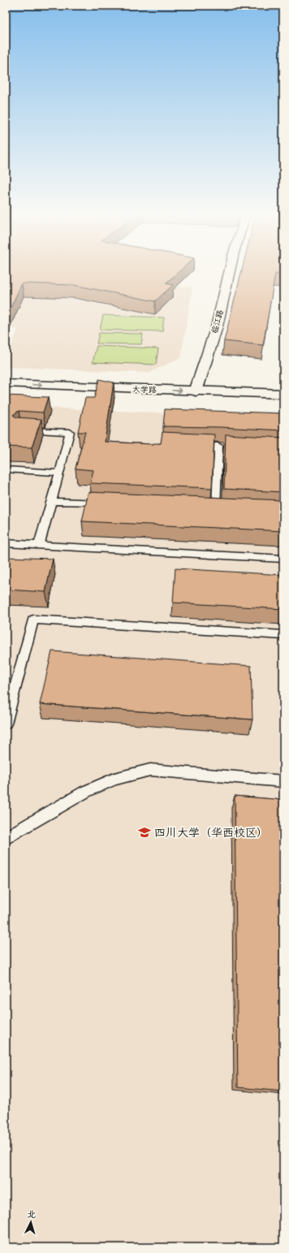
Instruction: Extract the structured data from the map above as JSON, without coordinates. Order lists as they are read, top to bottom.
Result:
{
  "streets": {
    "street": ["临江路", "大学路"]
  },
  "crossings": [
    ["临江路", "大学路"]
  ],
  "one_way": ["大学路"],
  "places": {
    "school or university": ["四川大学（华西校区）"]
  },
  "north": "top"
}
